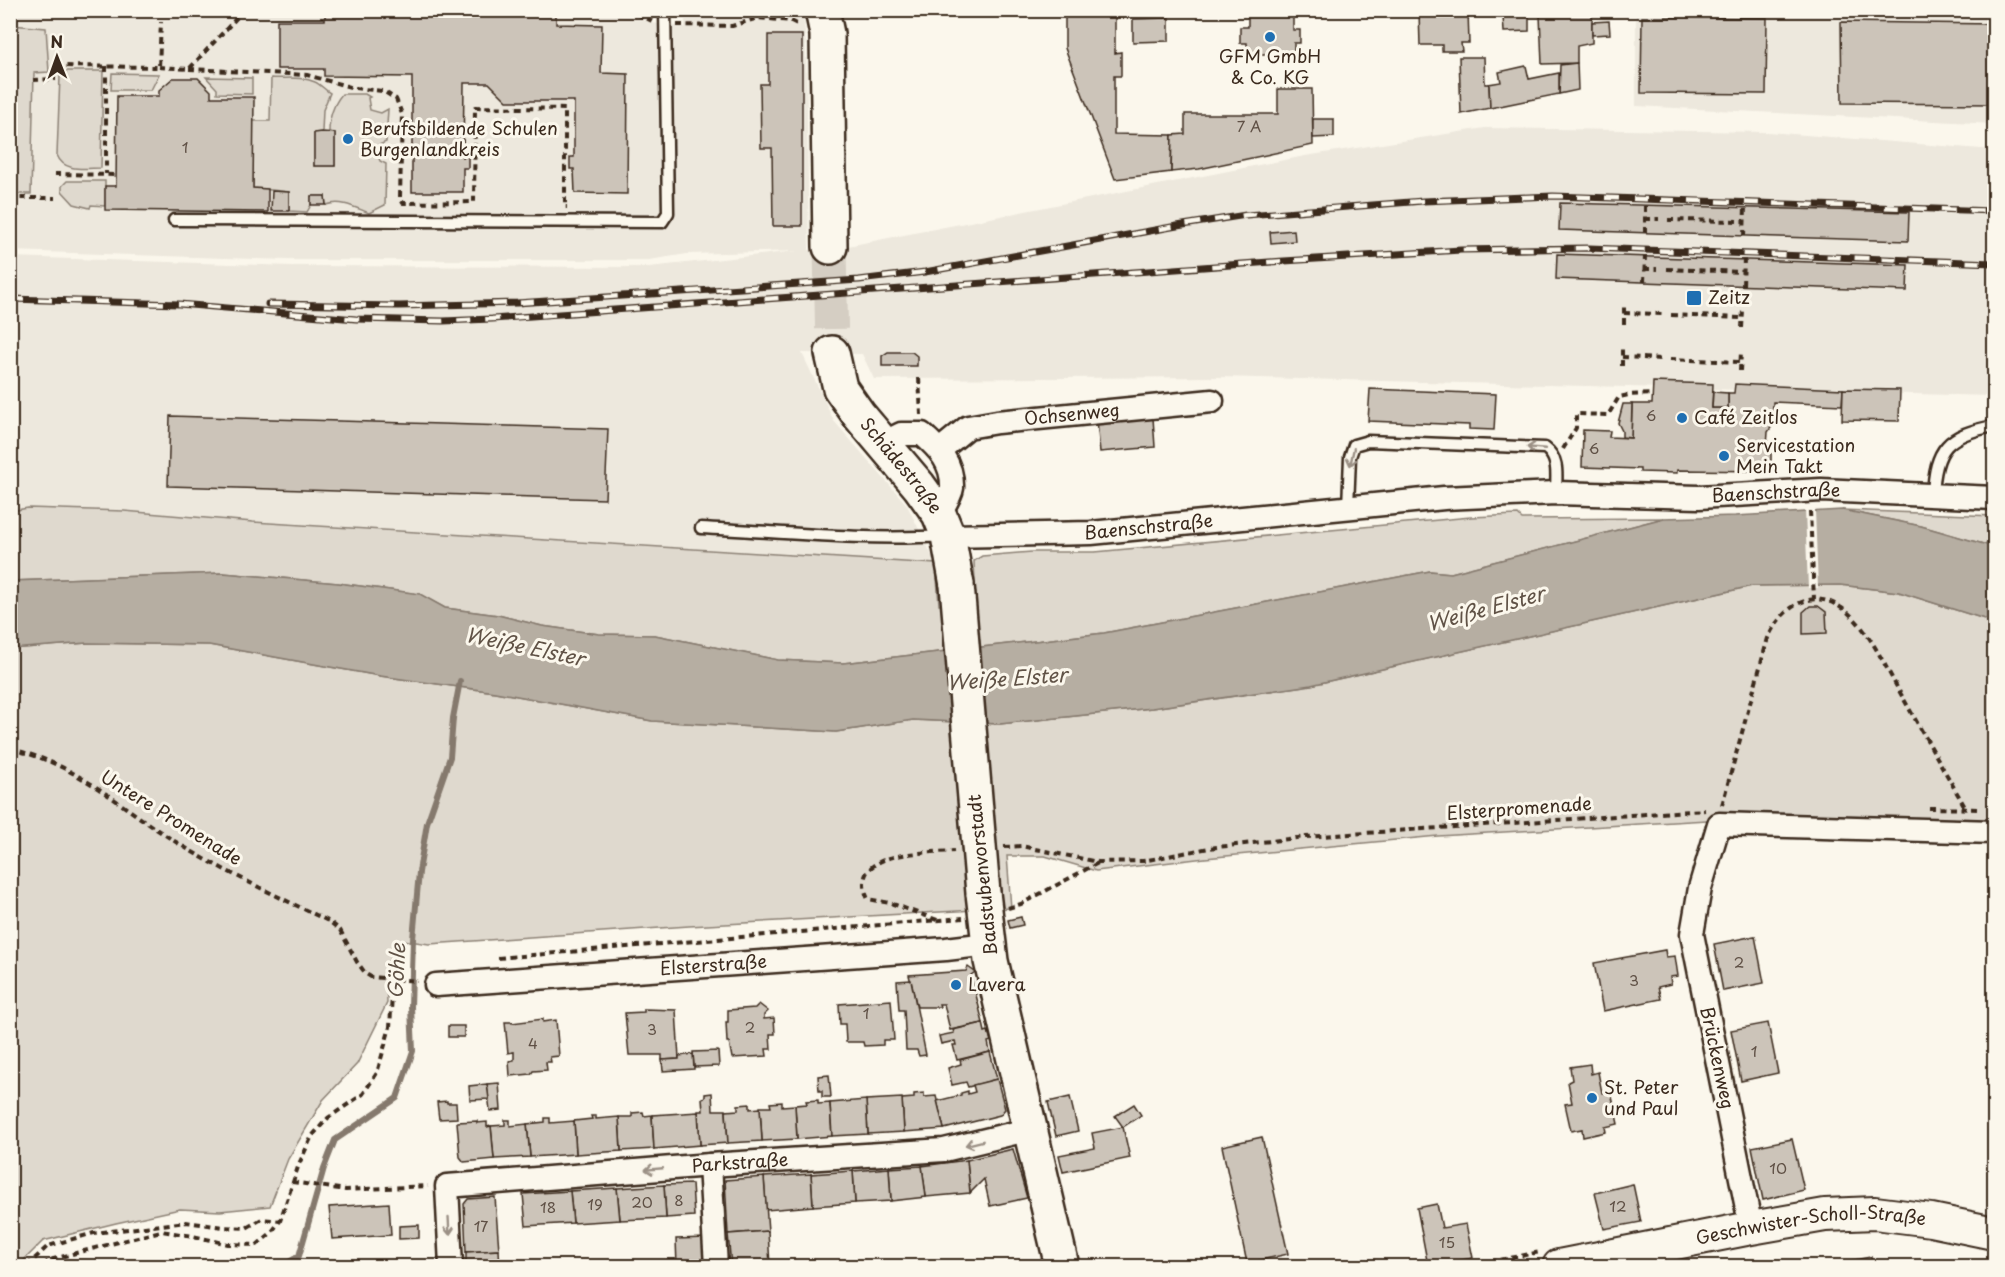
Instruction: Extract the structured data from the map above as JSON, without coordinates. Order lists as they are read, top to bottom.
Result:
{
  "streets": {
    "main road": ["Schädestraße", "Badstubenvorstadt"],
    "street": [
      "Ochsenweg",
      "Baenschstraße",
      "Elsterstraße",
      "Brückenweg",
      "Parkstraße",
      "Geschwister-Scholl-Straße"
    ],
    "path": ["Elsterpromenade", "Untere Promenade"]
  },
  "crossings": [
    ["Schädestraße", "Baenschstraße"],
    ["Schädestraße", "Badstubenvorstadt"],
    ["Elsterpromenade", "Brückenweg"],
    ["Untere Promenade", "Elsterstraße"],
    ["Badstubenvorstadt", "Elsterstraße"],
    ["Badstubenvorstadt", "Parkstraße"],
    ["Brückenweg", "Geschwister-Scholl-Straße"]
  ],
  "one_way": ["Parkstraße"],
  "water": ["Weiße Elster", "Göhle"],
  "places": {
    "other": [
      "GFM GmbH & Co. KG",
      "Berufsbildende Schulen Burgenlandkreis",
      "Café Zeitlos",
      "Servicestation Mein Takt",
      "Lavera",
      "St. Peter und Paul"
    ],
    "transit": ["Zeitz"]
  },
  "house_numbers": [
    "7 A",
    "1",
    "6",
    "6",
    "2",
    "3",
    "1",
    "2",
    "3",
    "4",
    "1",
    "10",
    "8",
    "20",
    "19",
    "12",
    "18",
    "17",
    "15"
  ],
  "north": "top"
}
